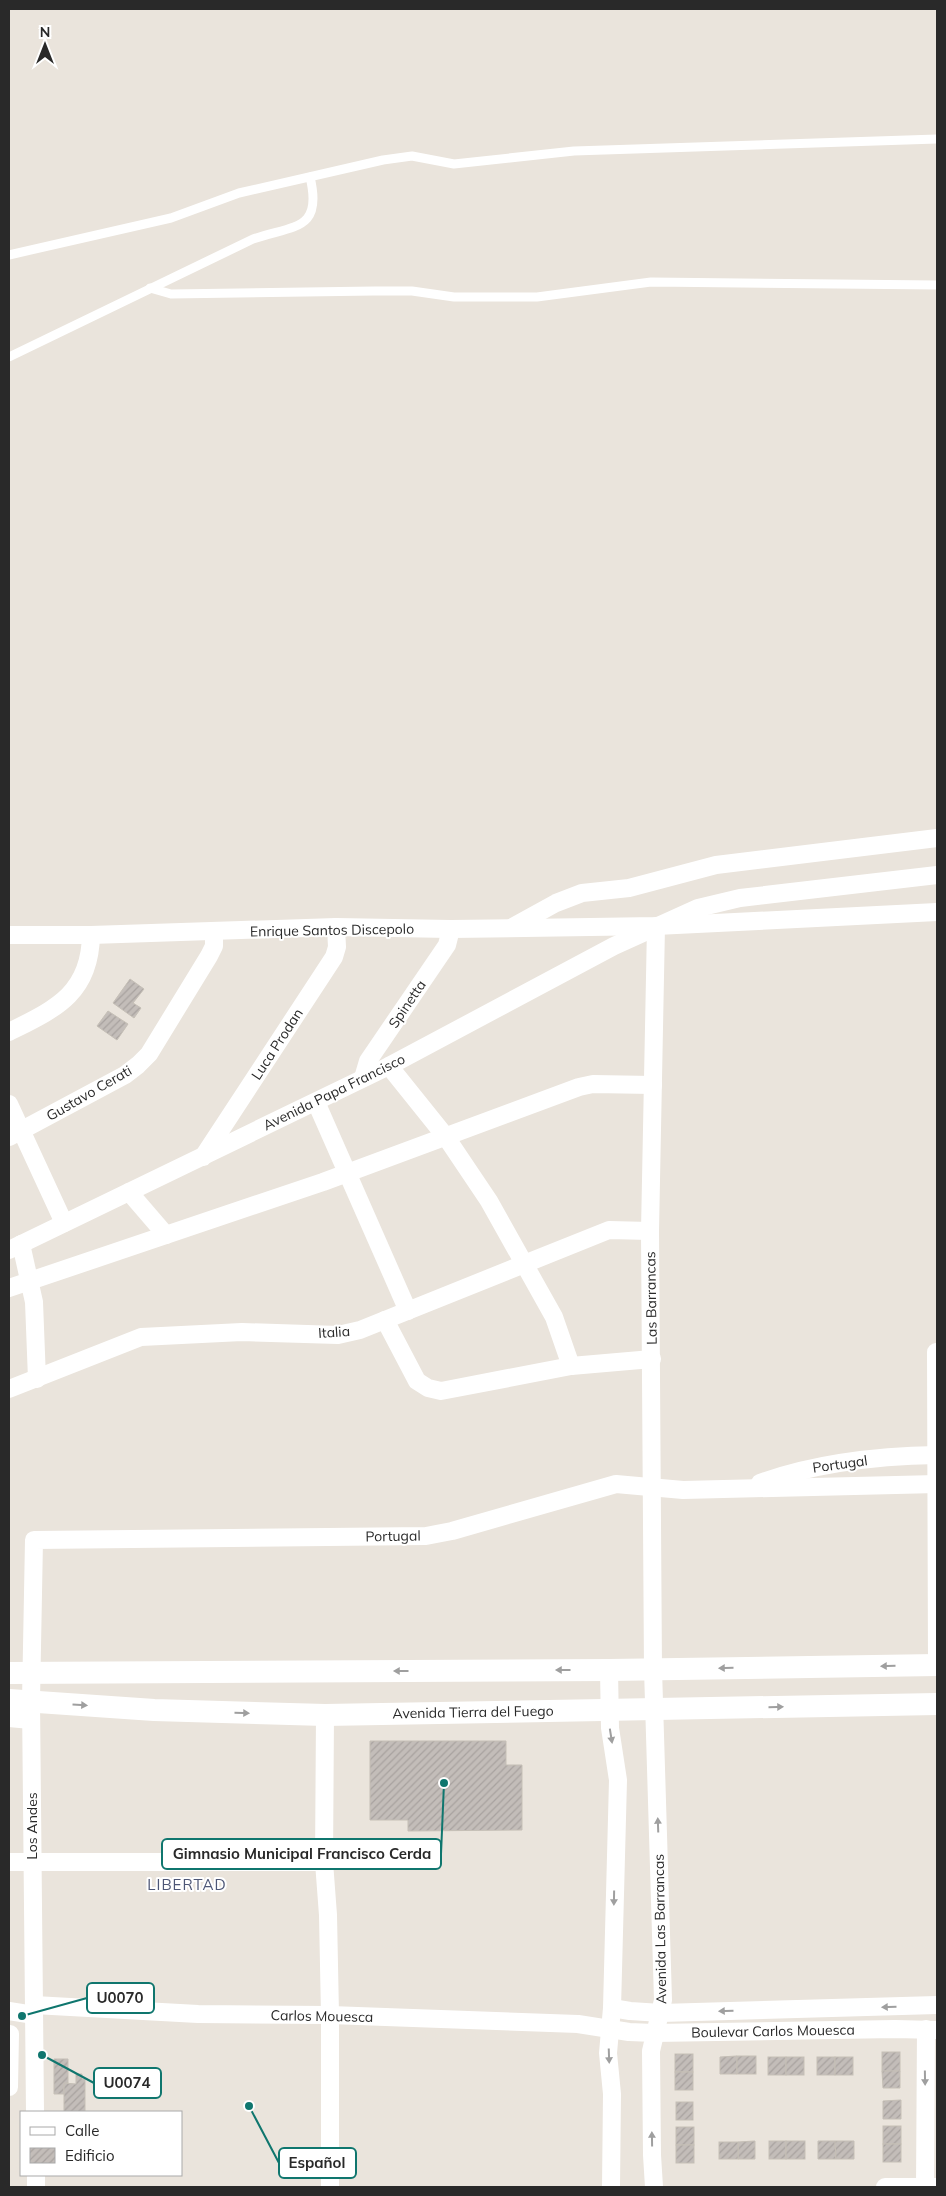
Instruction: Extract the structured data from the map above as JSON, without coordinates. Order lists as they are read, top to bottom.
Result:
{
  "streets": {
    "street": [
      "Enrique Santos Discepolo",
      "Spinetta",
      "Luca Prodan",
      "Avenida Papa Francisco",
      "Gustavo Cerati",
      "Las Barrancas",
      "Italia",
      "Portugal",
      "Avenida Tierra del Fuego",
      "Los Andes",
      "Avenida Las Barrancas",
      "Carlos Mouesca",
      "Boulevar Carlos Mouesca"
    ]
  },
  "crossings": [
    ["Enrique Santos Discepolo", "Spinetta"],
    ["Enrique Santos Discepolo", "Luca Prodan"],
    ["Enrique Santos Discepolo", "Avenida Papa Francisco"],
    ["Enrique Santos Discepolo", "Gustavo Cerati"],
    ["Enrique Santos Discepolo", "Las Barrancas"],
    ["Spinetta", "Avenida Papa Francisco"],
    ["Luca Prodan", "Avenida Papa Francisco"],
    ["Avenida Papa Francisco", "Las Barrancas"],
    ["Las Barrancas", "Italia"],
    ["Las Barrancas", "Portugal"],
    ["Las Barrancas", "Avenida Las Barrancas"],
    ["Portugal", "Los Andes"],
    ["Avenida Tierra del Fuego", "Los Andes"],
    ["Avenida Tierra del Fuego", "Avenida Las Barrancas"],
    ["Los Andes", "Carlos Mouesca"],
    ["Avenida Las Barrancas", "Boulevar Carlos Mouesca"],
    ["Carlos Mouesca", "Boulevar Carlos Mouesca"]
  ],
  "districts": ["LIBERTAD"],
  "places": [
    "Gimnasio Municipal Francisco Cerda",
    "U0070",
    "U0074",
    "Español"
  ],
  "legend": ["Calle", "Edificio"],
  "north": "top"
}
